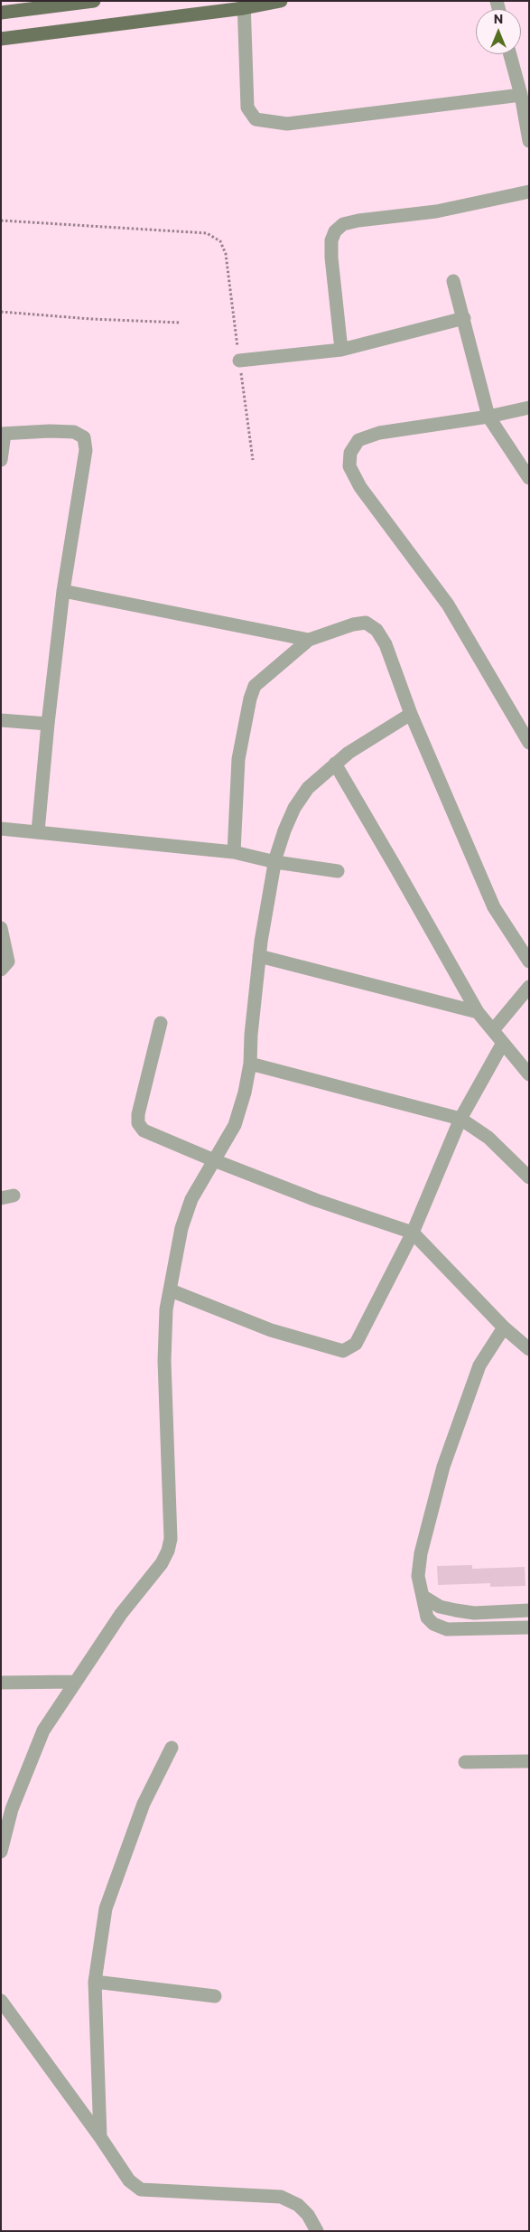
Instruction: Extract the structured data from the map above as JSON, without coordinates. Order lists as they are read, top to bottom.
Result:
{
  "north": "top"
}
